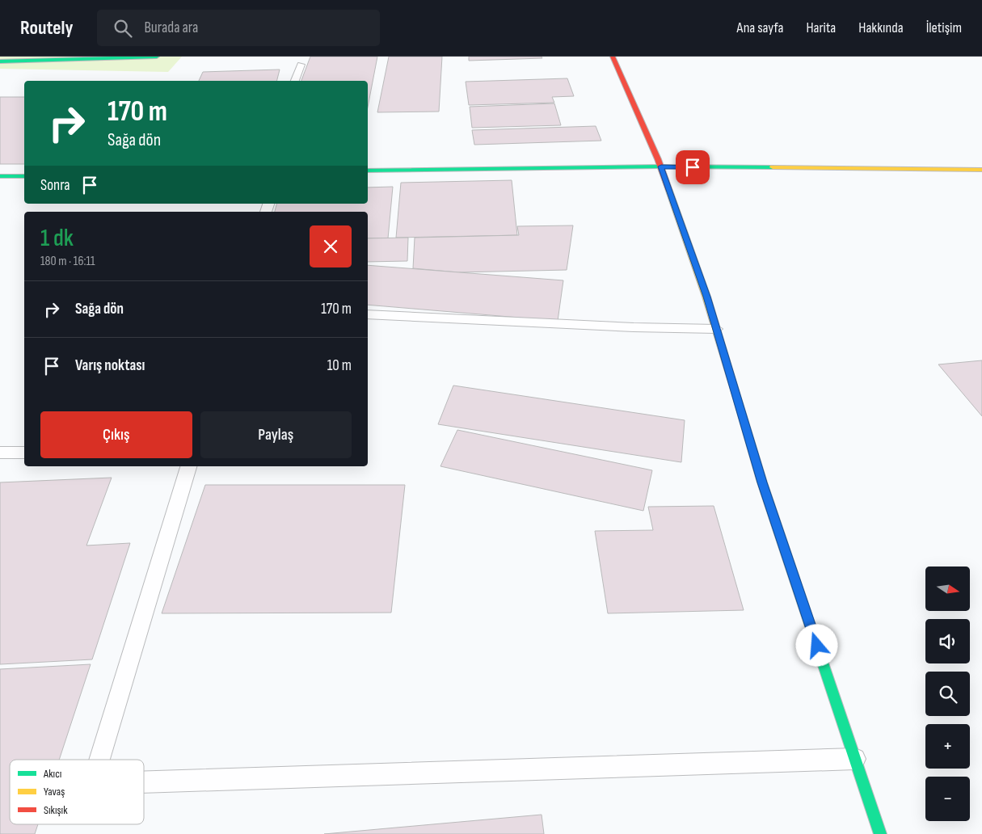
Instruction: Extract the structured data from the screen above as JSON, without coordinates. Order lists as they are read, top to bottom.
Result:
{
  "legend": ["Akıcı", "Yavaş", "Sıkışık"],
  "north": "right",
  "page": {
    "header": "Routely",
    "search": "Burada ara",
    "nav": [
      "Ana sayfa",
      "Harita",
      "Hakkında",
      "İletişim"
    ],
    "turn": ["170 m", "Sağa dön"],
    "then": "Sonra",
    "heading": ["1 dk", "180 m · 16:11"],
    "list": [
      {
        "name": "Sağa dön",
        "value": "170 m"
      },
      {
        "name": "Varış noktası",
        "value": "10 m"
      }
    ],
    "buttons": ["Çıkış", "Paylaş"],
    "map_buttons": ["+", "−"]
  }
}
